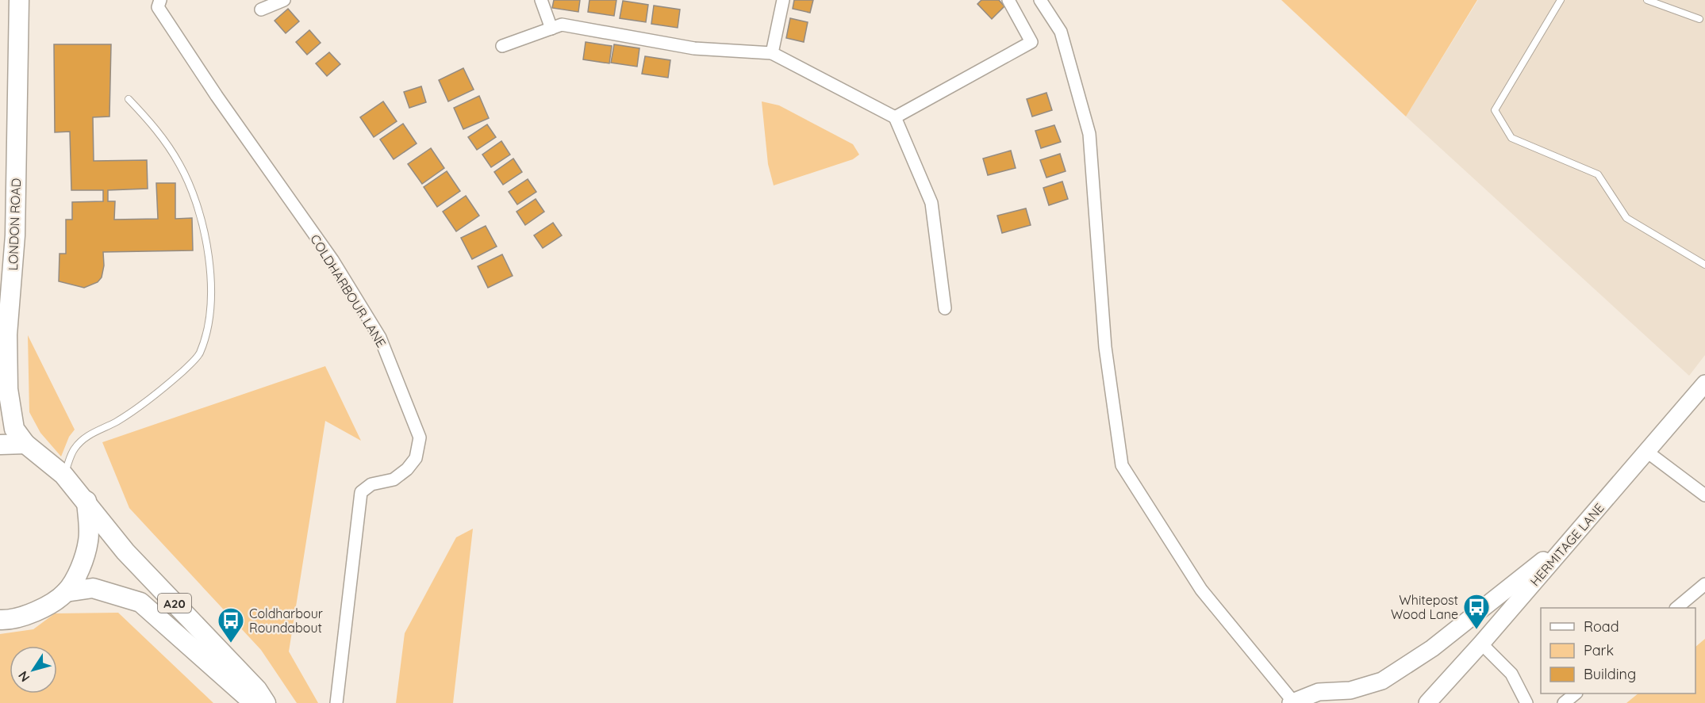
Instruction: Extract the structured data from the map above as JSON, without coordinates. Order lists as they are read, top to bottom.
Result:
{
  "streets": {
    "main road": ["LONDON ROAD", "HERMITAGE LANE", "A20"],
    "street": ["COLDHARBOUR LANE"]
  },
  "places": {
    "bus stop": ["Whitepost Wood Lane", "Coldharbour Roundabout"]
  },
  "legend": ["Road", "Park", "Building"],
  "north": "bottom left"
}
